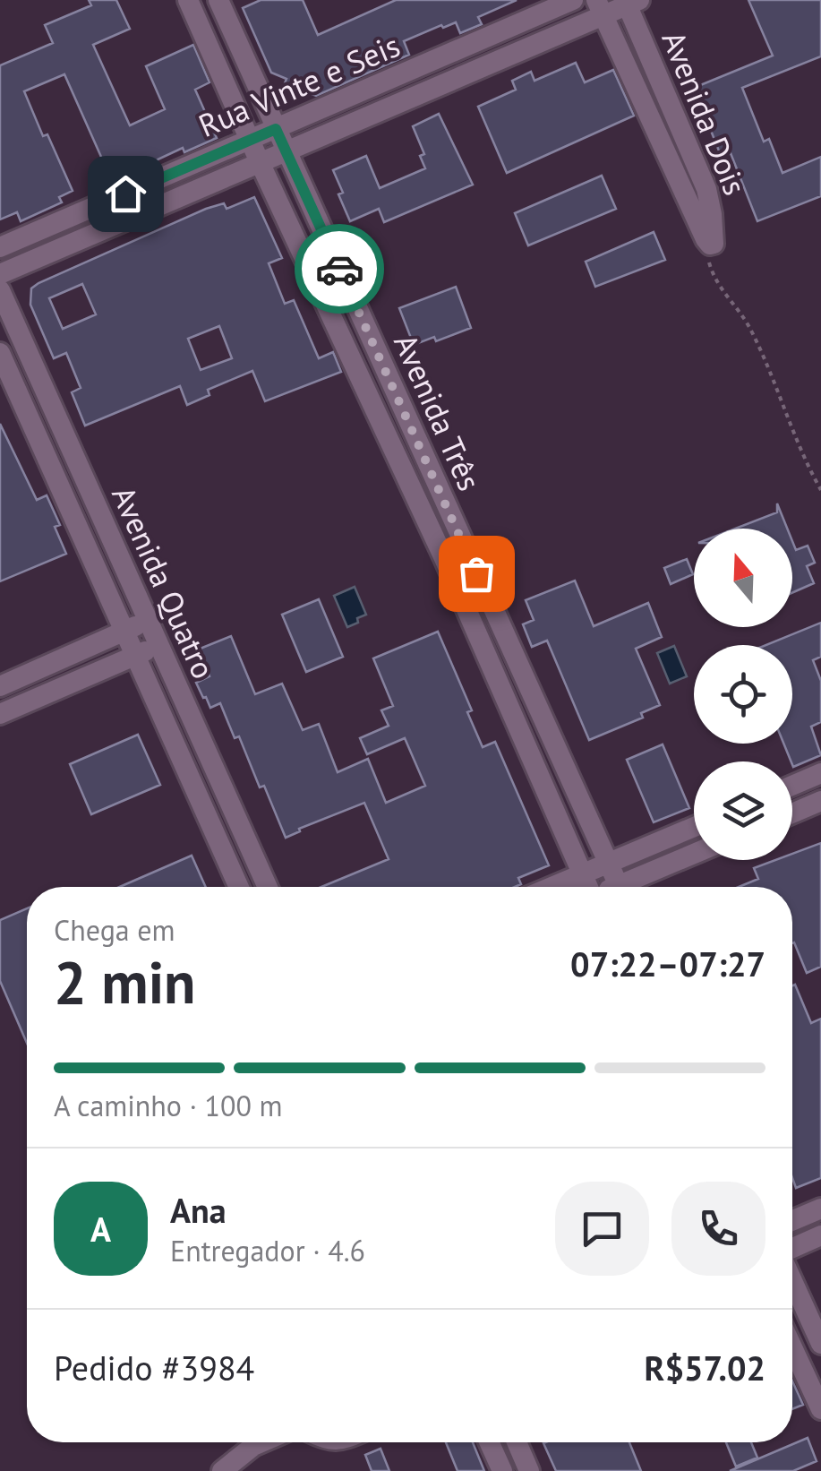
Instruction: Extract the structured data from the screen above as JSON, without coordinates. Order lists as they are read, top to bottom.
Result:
{
  "streets": {
    "street": [
      "Rua Vinte e Seis",
      "Avenida Dois",
      "Avenida Três",
      "Avenida Quatro"
    ]
  },
  "crossings": [
    ["Rua Vinte e Seis", "Avenida Dois"],
    ["Rua Vinte e Seis", "Avenida Três"]
  ],
  "north": "top",
  "page": {
    "heading": ["2 min", "Chega em", "07:22–07:27"],
    "panel": [
      "Ana",
      "Entregador · 4.6",
      "Pedido #3984",
      "R$57.02"
    ],
    "bar": "A caminho · 100 m",
    "round": "A"
  }
}
